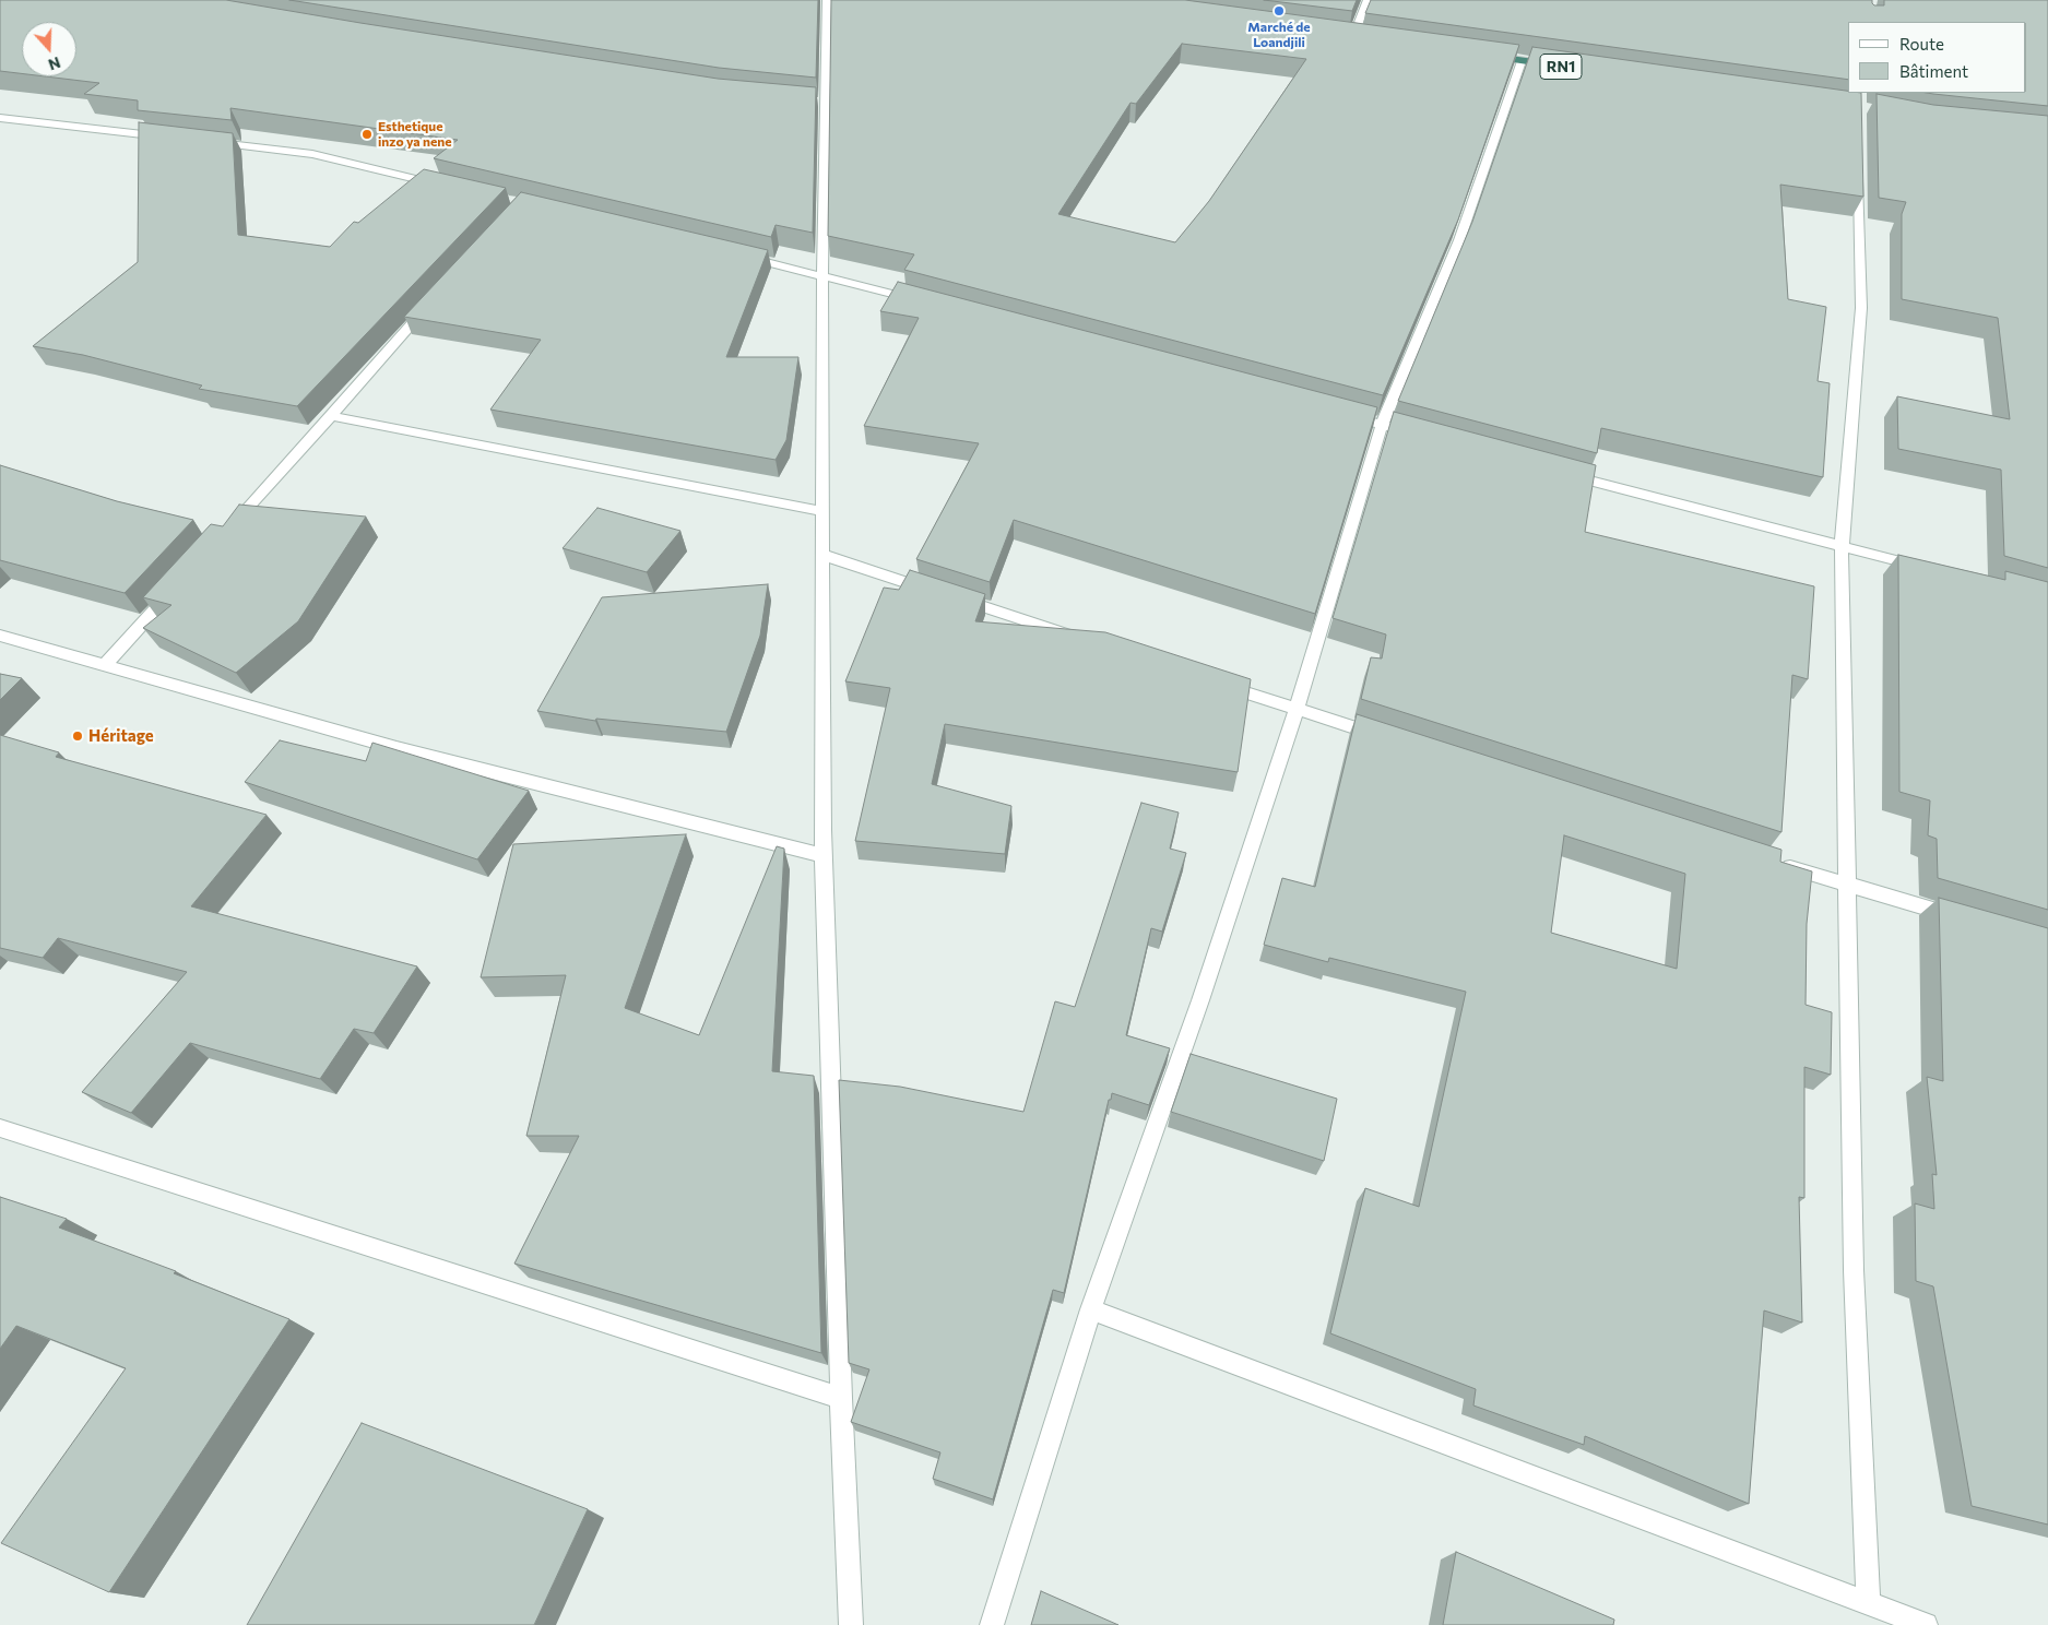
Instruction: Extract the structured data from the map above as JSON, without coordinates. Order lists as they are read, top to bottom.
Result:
{
  "streets": {
    "highway": ["RN1"]
  },
  "places": ["Marché de Loandjili", "Esthetique inzo ya nene", "Héritage"],
  "legend": ["Route", "Bâtiment"],
  "north": "bottom"
}
